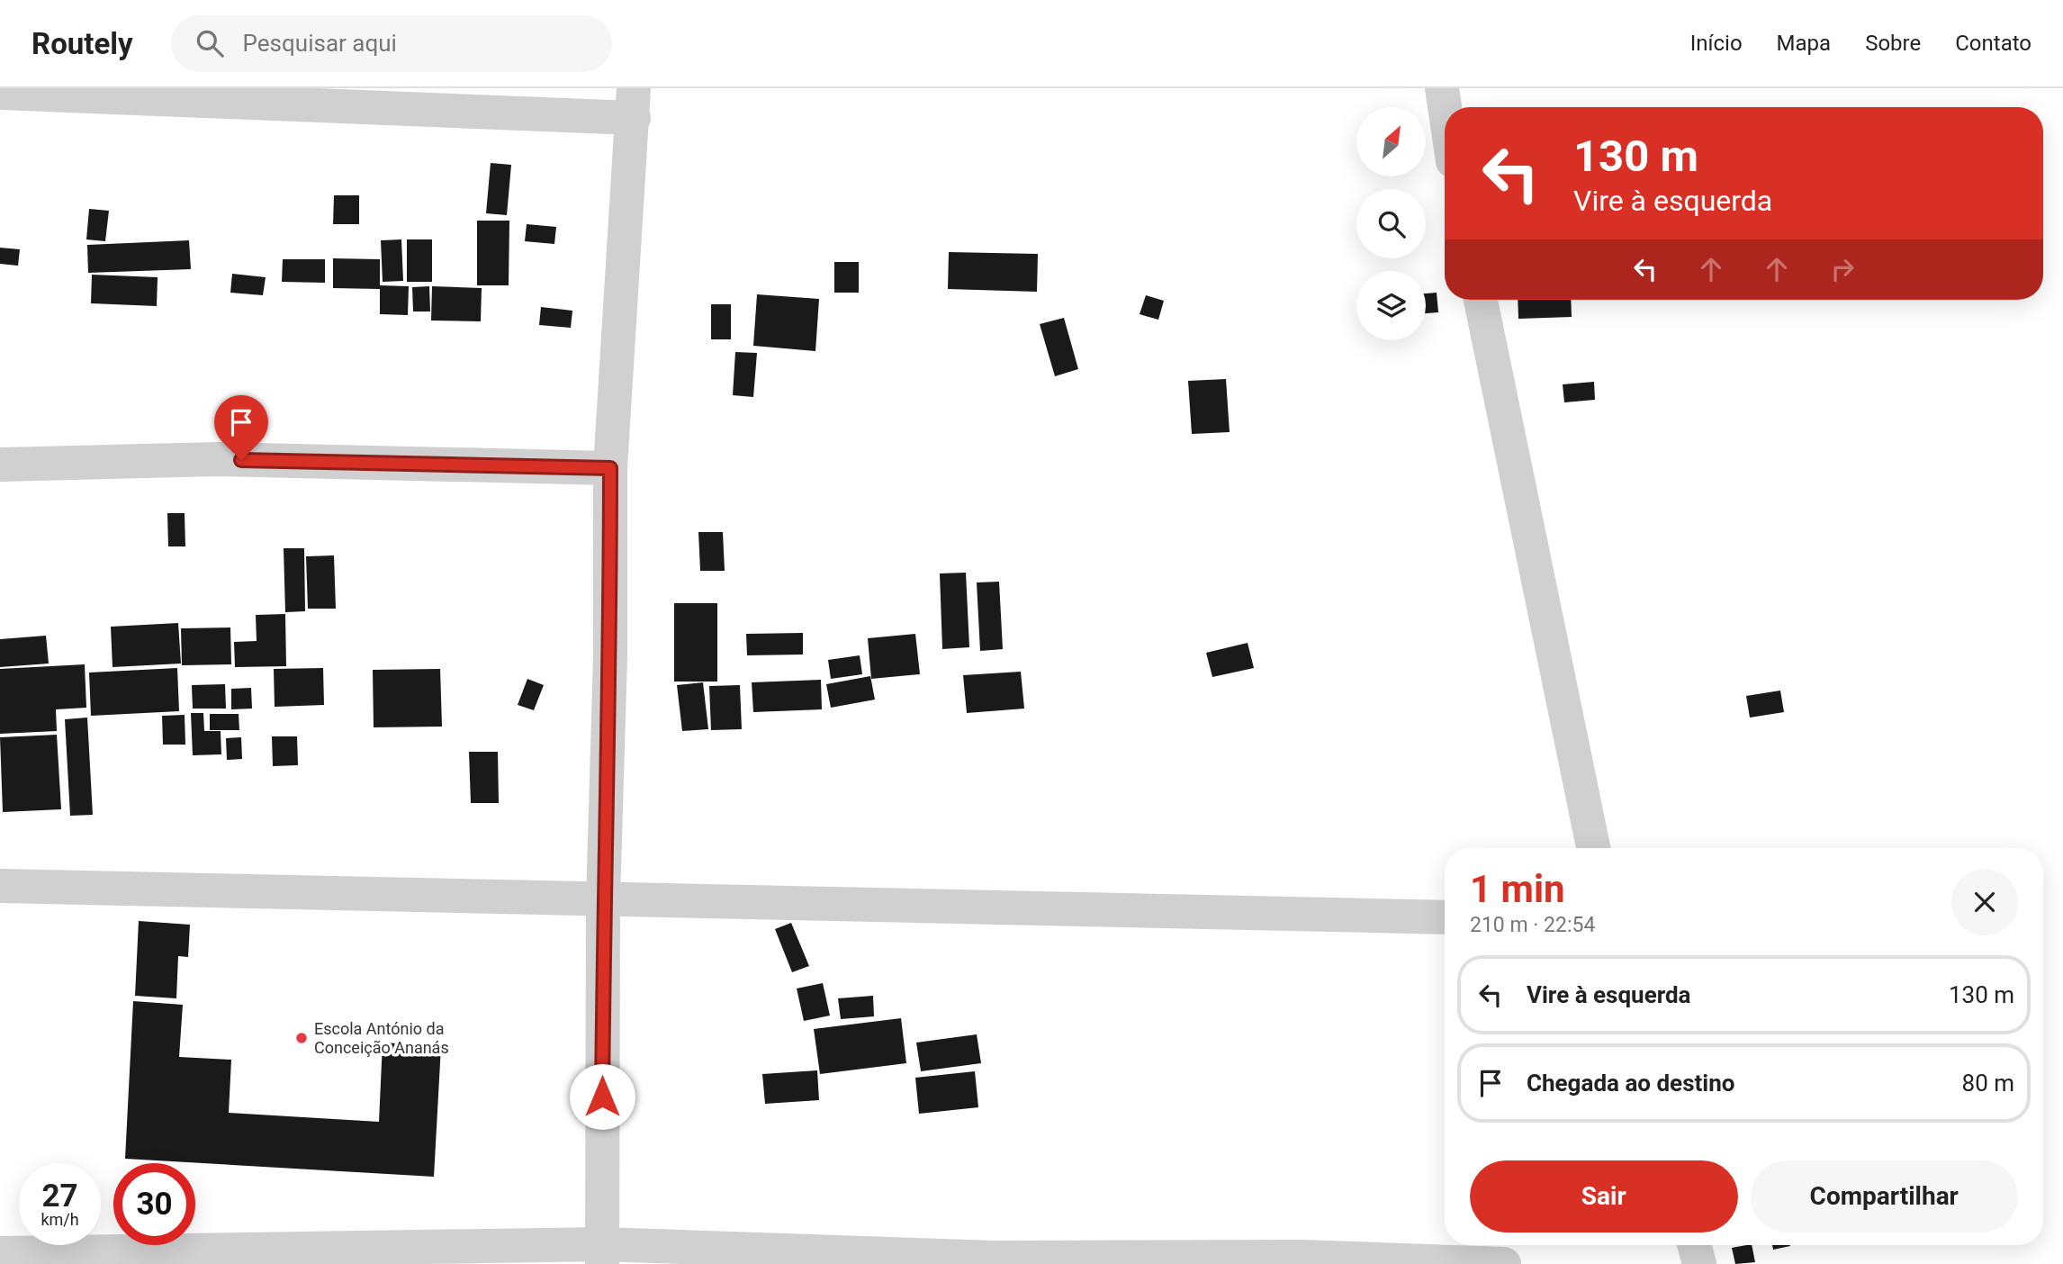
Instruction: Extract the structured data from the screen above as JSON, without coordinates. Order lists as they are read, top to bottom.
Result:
{
  "places": ["Escola António da Conceição Ananás"],
  "north": "top right",
  "page": {
    "header": "Routely",
    "search": "Pesquisar aqui",
    "nav": [
      "Início",
      "Mapa",
      "Sobre",
      "Contato"
    ],
    "turn": ["130 m", "Vire à esquerda"],
    "heading": ["1 min", "210 m · 22:54"],
    "list": [
      {
        "name": "Vire à esquerda",
        "value": "130 m"
      },
      {
        "name": "Chegada ao destino",
        "value": "80 m"
      }
    ],
    "buttons": ["Sair", "Compartilhar"],
    "speed": "27 km/h",
    "limit": "30"
  }
}
